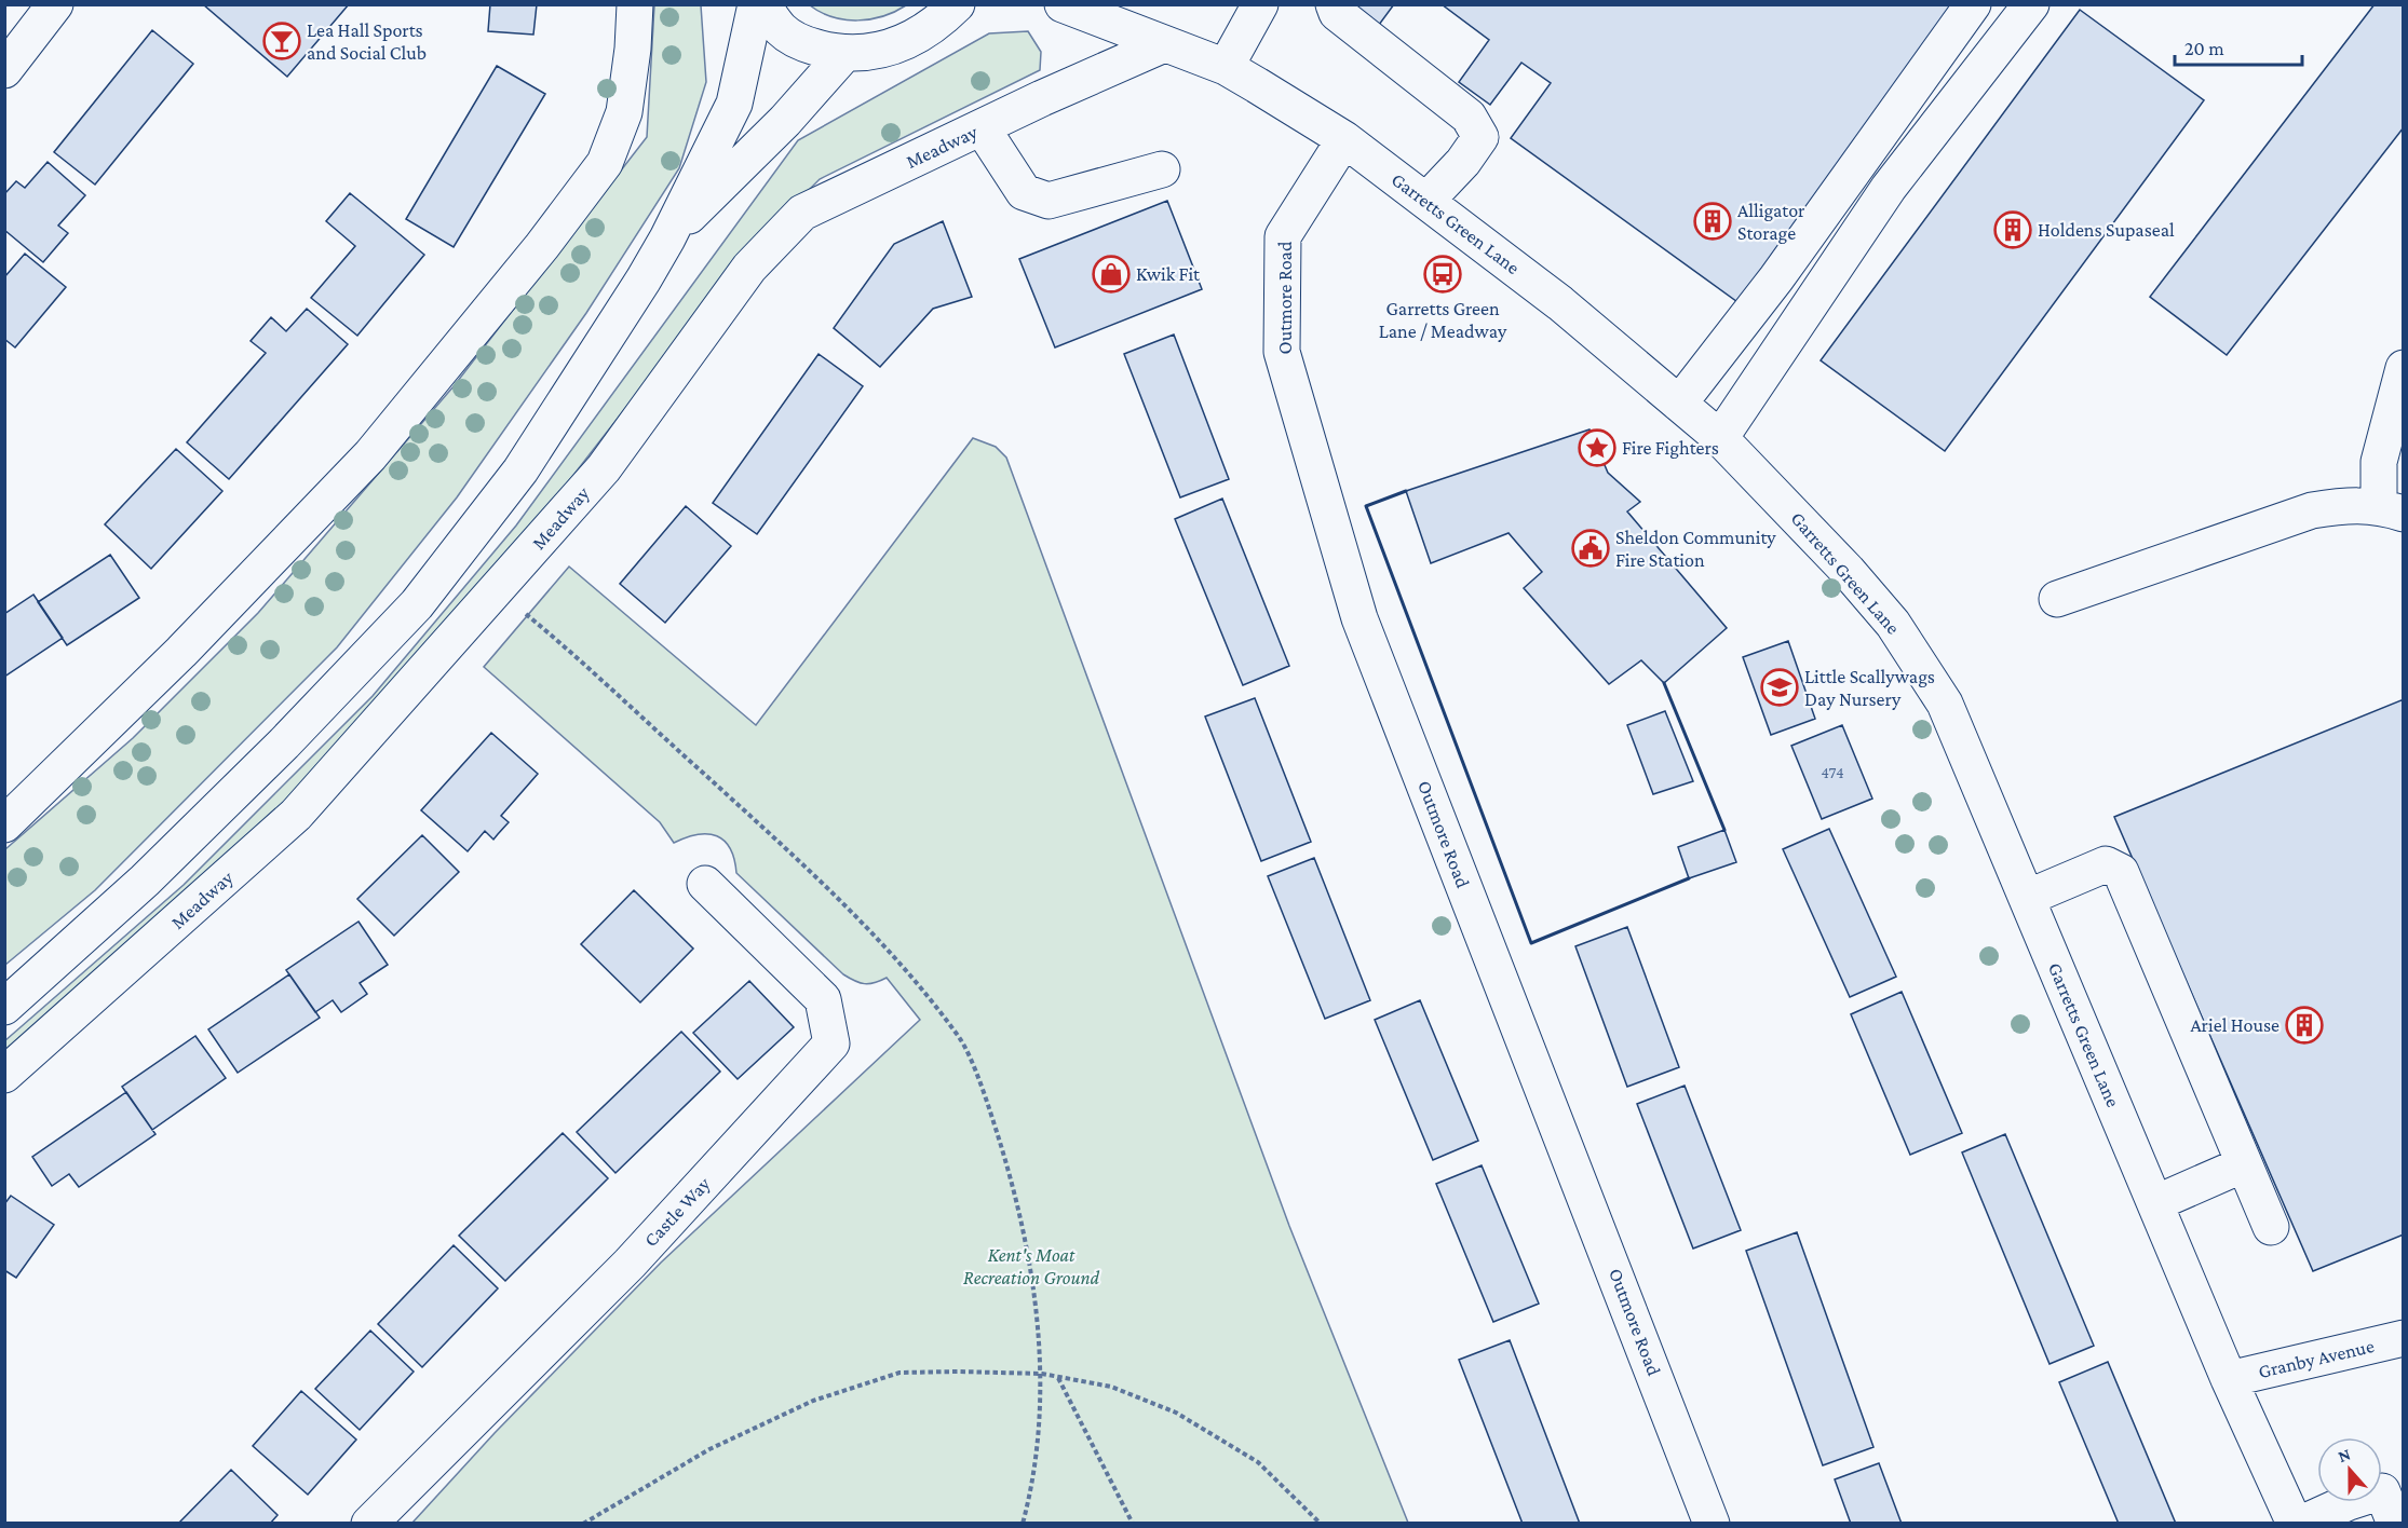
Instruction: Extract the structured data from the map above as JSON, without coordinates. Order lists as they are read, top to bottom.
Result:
{
  "streets": {
    "street": [
      "Meadway",
      "Garretts Green Lane",
      "Outmore Road",
      "Castle Way",
      "Granby Avenue"
    ]
  },
  "crossings": [
    ["Meadway", "Garretts Green Lane"],
    ["Garretts Green Lane", "Outmore Road"],
    ["Garretts Green Lane", "Granby Avenue"]
  ],
  "parks": ["Kent's Moat Recreation Ground"],
  "places": {
    "bar": ["Lea Hall Sports and Social Club"],
    "building": ["Alligator Storage", "Holdens Supaseal", "Ariel House"],
    "shop": ["Kwik Fit"],
    "bus stop": ["Garretts Green Lane / Meadway"],
    "place": ["Fire Fighters"],
    "public building": ["Sheldon Community Fire Station"],
    "school or university": ["Little Scallywags Day Nursery"]
  },
  "house_numbers": ["474"],
  "scale_bar": "20 m",
  "north": "top"
}
